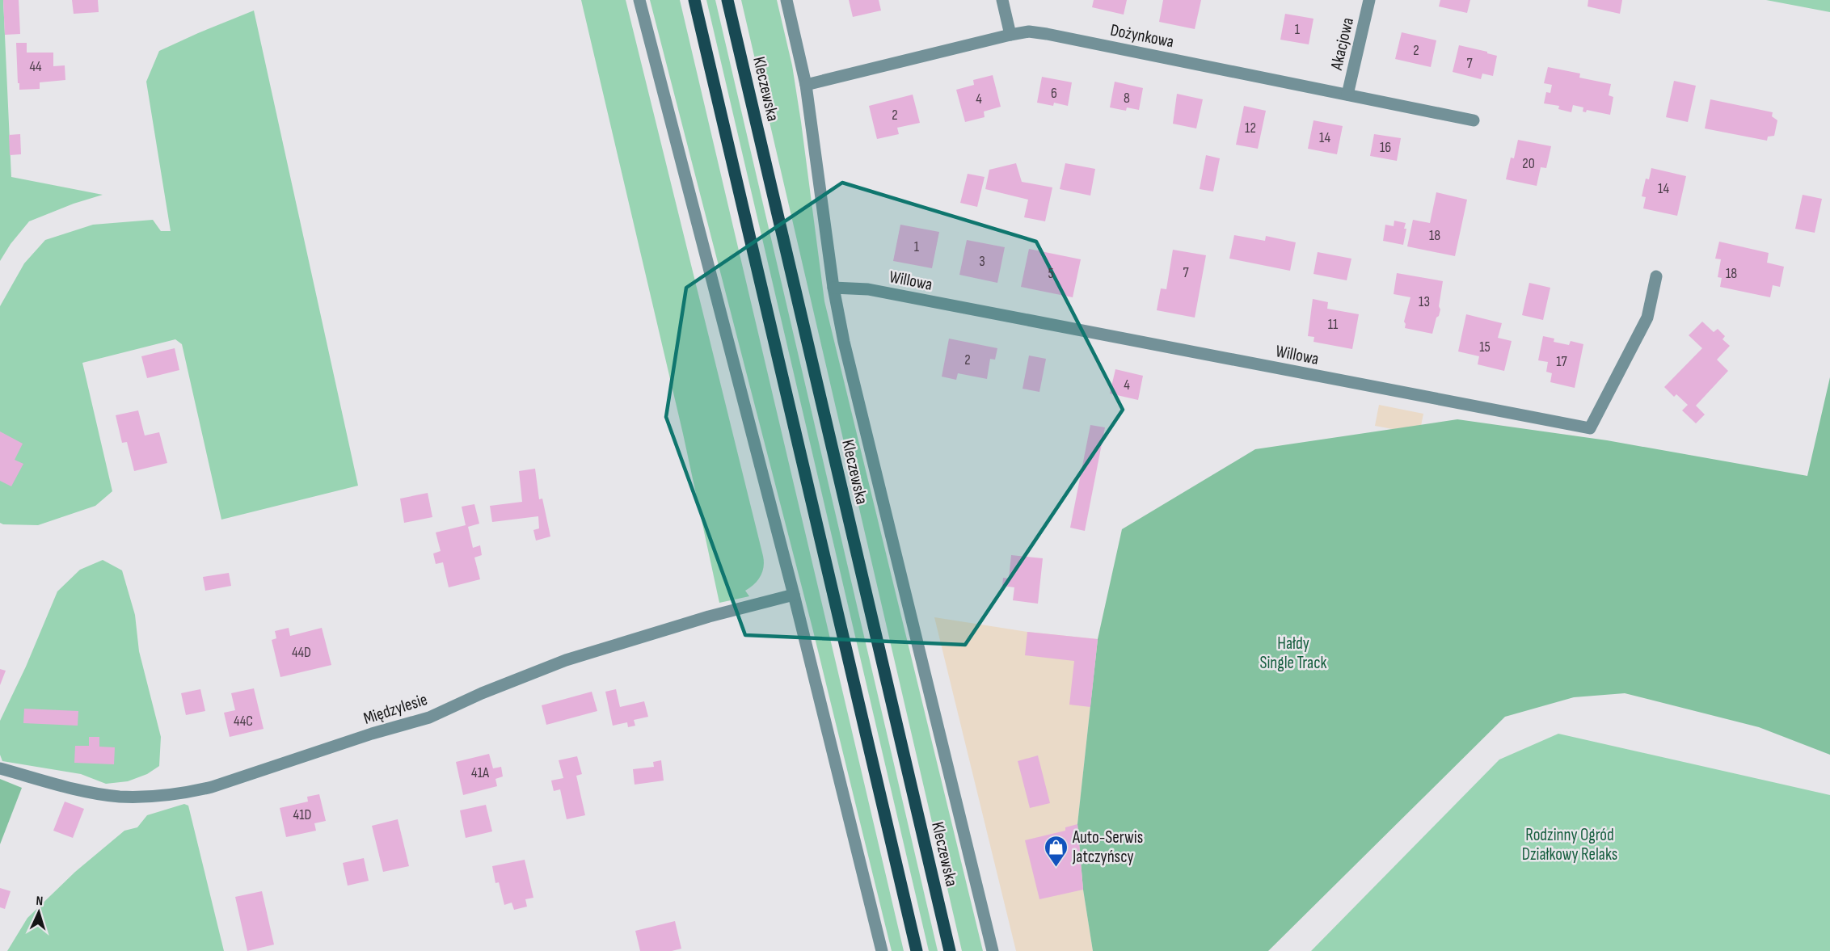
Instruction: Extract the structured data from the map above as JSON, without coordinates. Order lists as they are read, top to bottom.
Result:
{
  "streets": {
    "main road": ["Kleczewska"],
    "street": [
      "Dożynkowa",
      "Akacjowa",
      "Willowa",
      "Międzylesie"
    ]
  },
  "crossings": [
    ["Dożynkowa", "Akacjowa"],
    ["Dożynkowa", "Kleczewska"],
    ["Kleczewska", "Willowa"]
  ],
  "parks": ["Hałdy Single Track", "Rodzinny Ogród Działkowy Relaks"],
  "places": {
    "shop": ["Auto-Serwis Jatczyńscy"]
  },
  "house_numbers": [
    "1",
    "2",
    "7",
    "44",
    "6",
    "8",
    "4",
    "2",
    "12",
    "14",
    "16",
    "20",
    "14",
    "18",
    "1",
    "3",
    "7",
    "5",
    "18",
    "13",
    "11",
    "15",
    "2",
    "17",
    "4",
    "44D",
    "44C",
    "41A",
    "41D"
  ],
  "north": "top"
}
